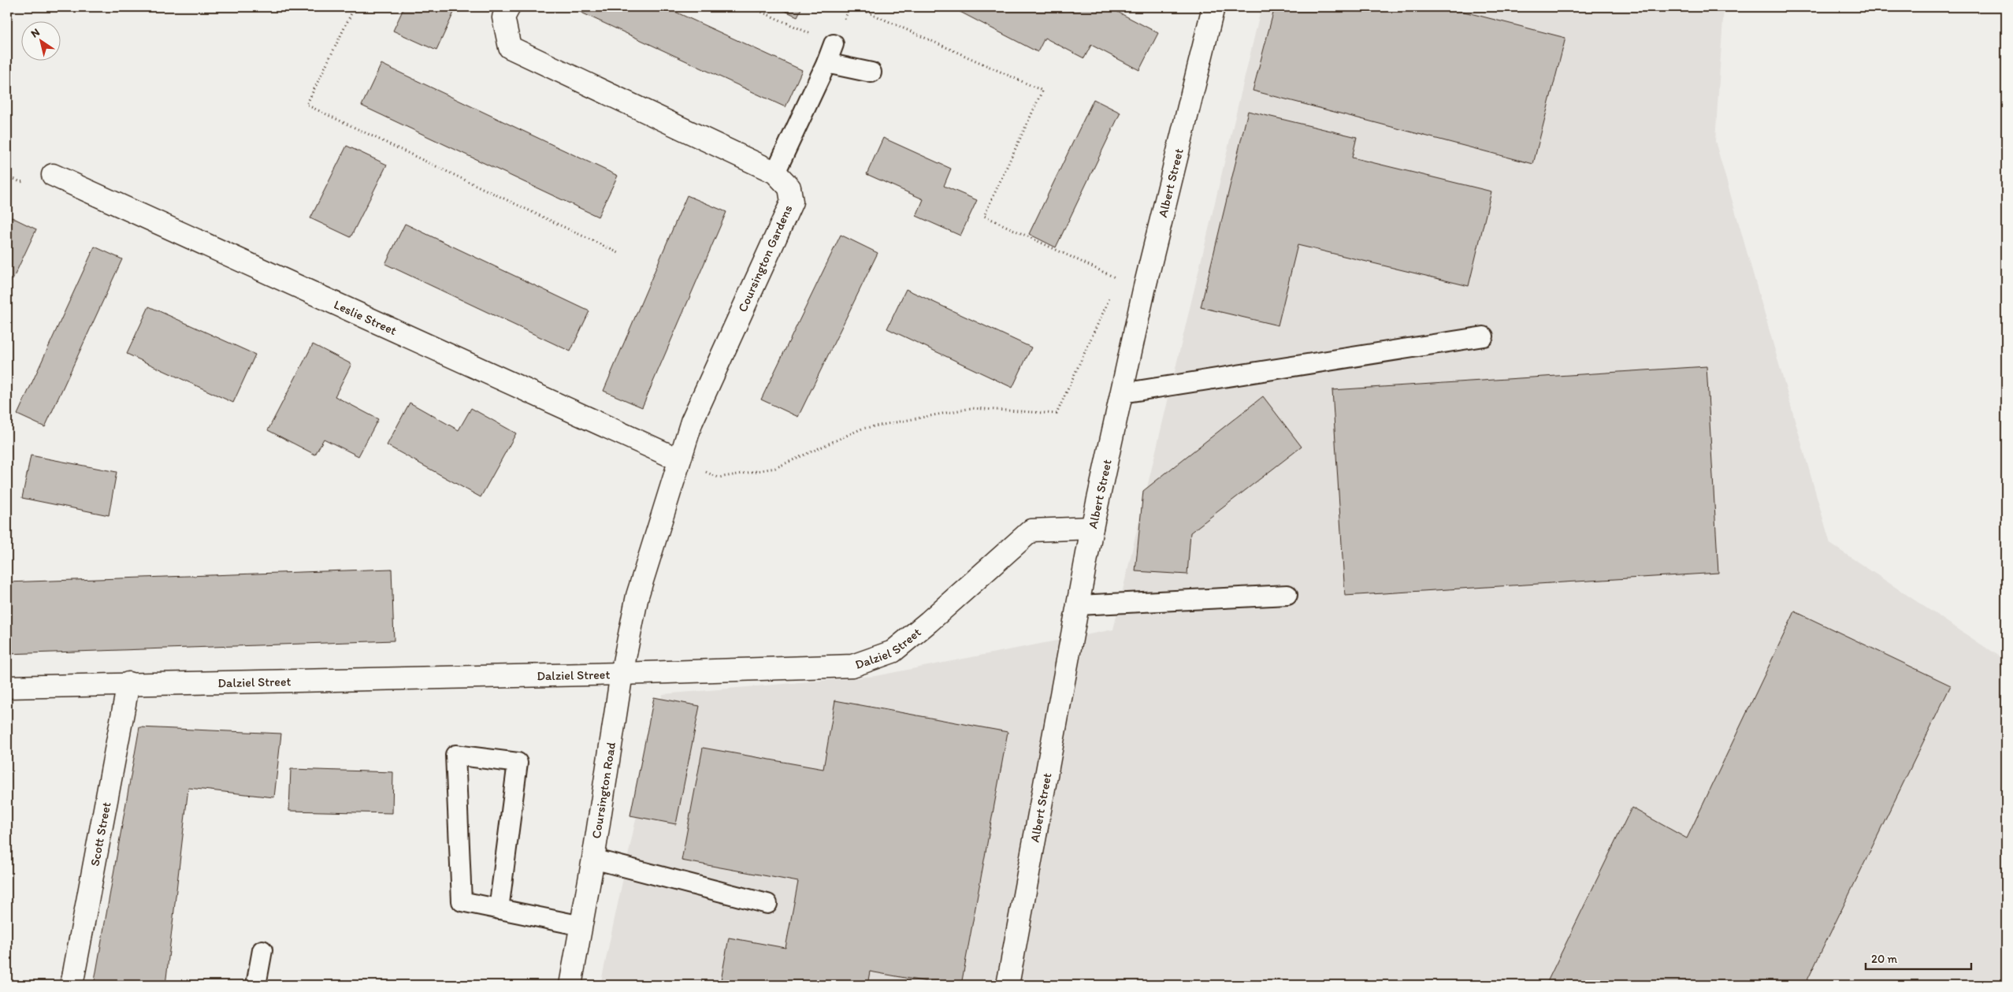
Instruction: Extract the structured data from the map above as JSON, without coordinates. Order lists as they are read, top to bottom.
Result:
{
  "streets": {
    "street": [
      "Albert Street",
      "Coursington Gardens",
      "Leslie Street",
      "Dalziel Street",
      "Coursington Road",
      "Scott Street"
    ]
  },
  "crossings": [
    ["Albert Street", "Dalziel Street"],
    ["Coursington Gardens", "Leslie Street"],
    ["Coursington Gardens", "Coursington Road"],
    ["Dalziel Street", "Coursington Road"],
    ["Dalziel Street", "Scott Street"]
  ],
  "scale_bar": "20 m",
  "north": "top left"
}
